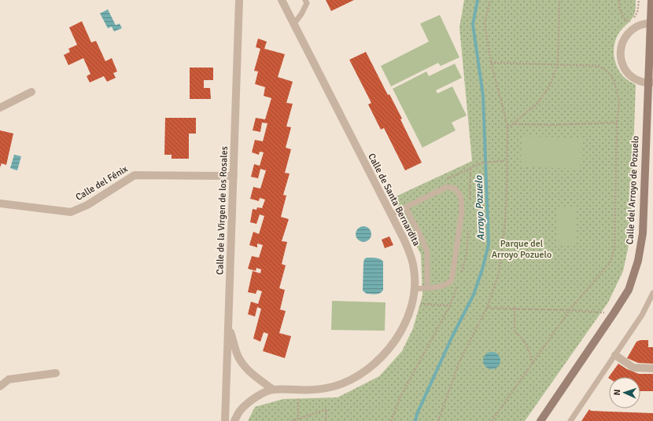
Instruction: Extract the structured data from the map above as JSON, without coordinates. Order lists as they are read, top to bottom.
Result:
{
  "streets": {
    "main road": ["Calle del Arroyo de Pozuelo"],
    "street": ["Calle del Fénix", "Calle de Santa Bernardita", "Calle de la Virgen de los Rosales"]
  },
  "crossings": [
    ["Calle del Fénix", "Calle de la Virgen de los Rosales"]
  ],
  "water": ["Arroyo Pozuelo"],
  "parks": ["Parque del Arroyo Pozuelo"],
  "north": "left"
}
